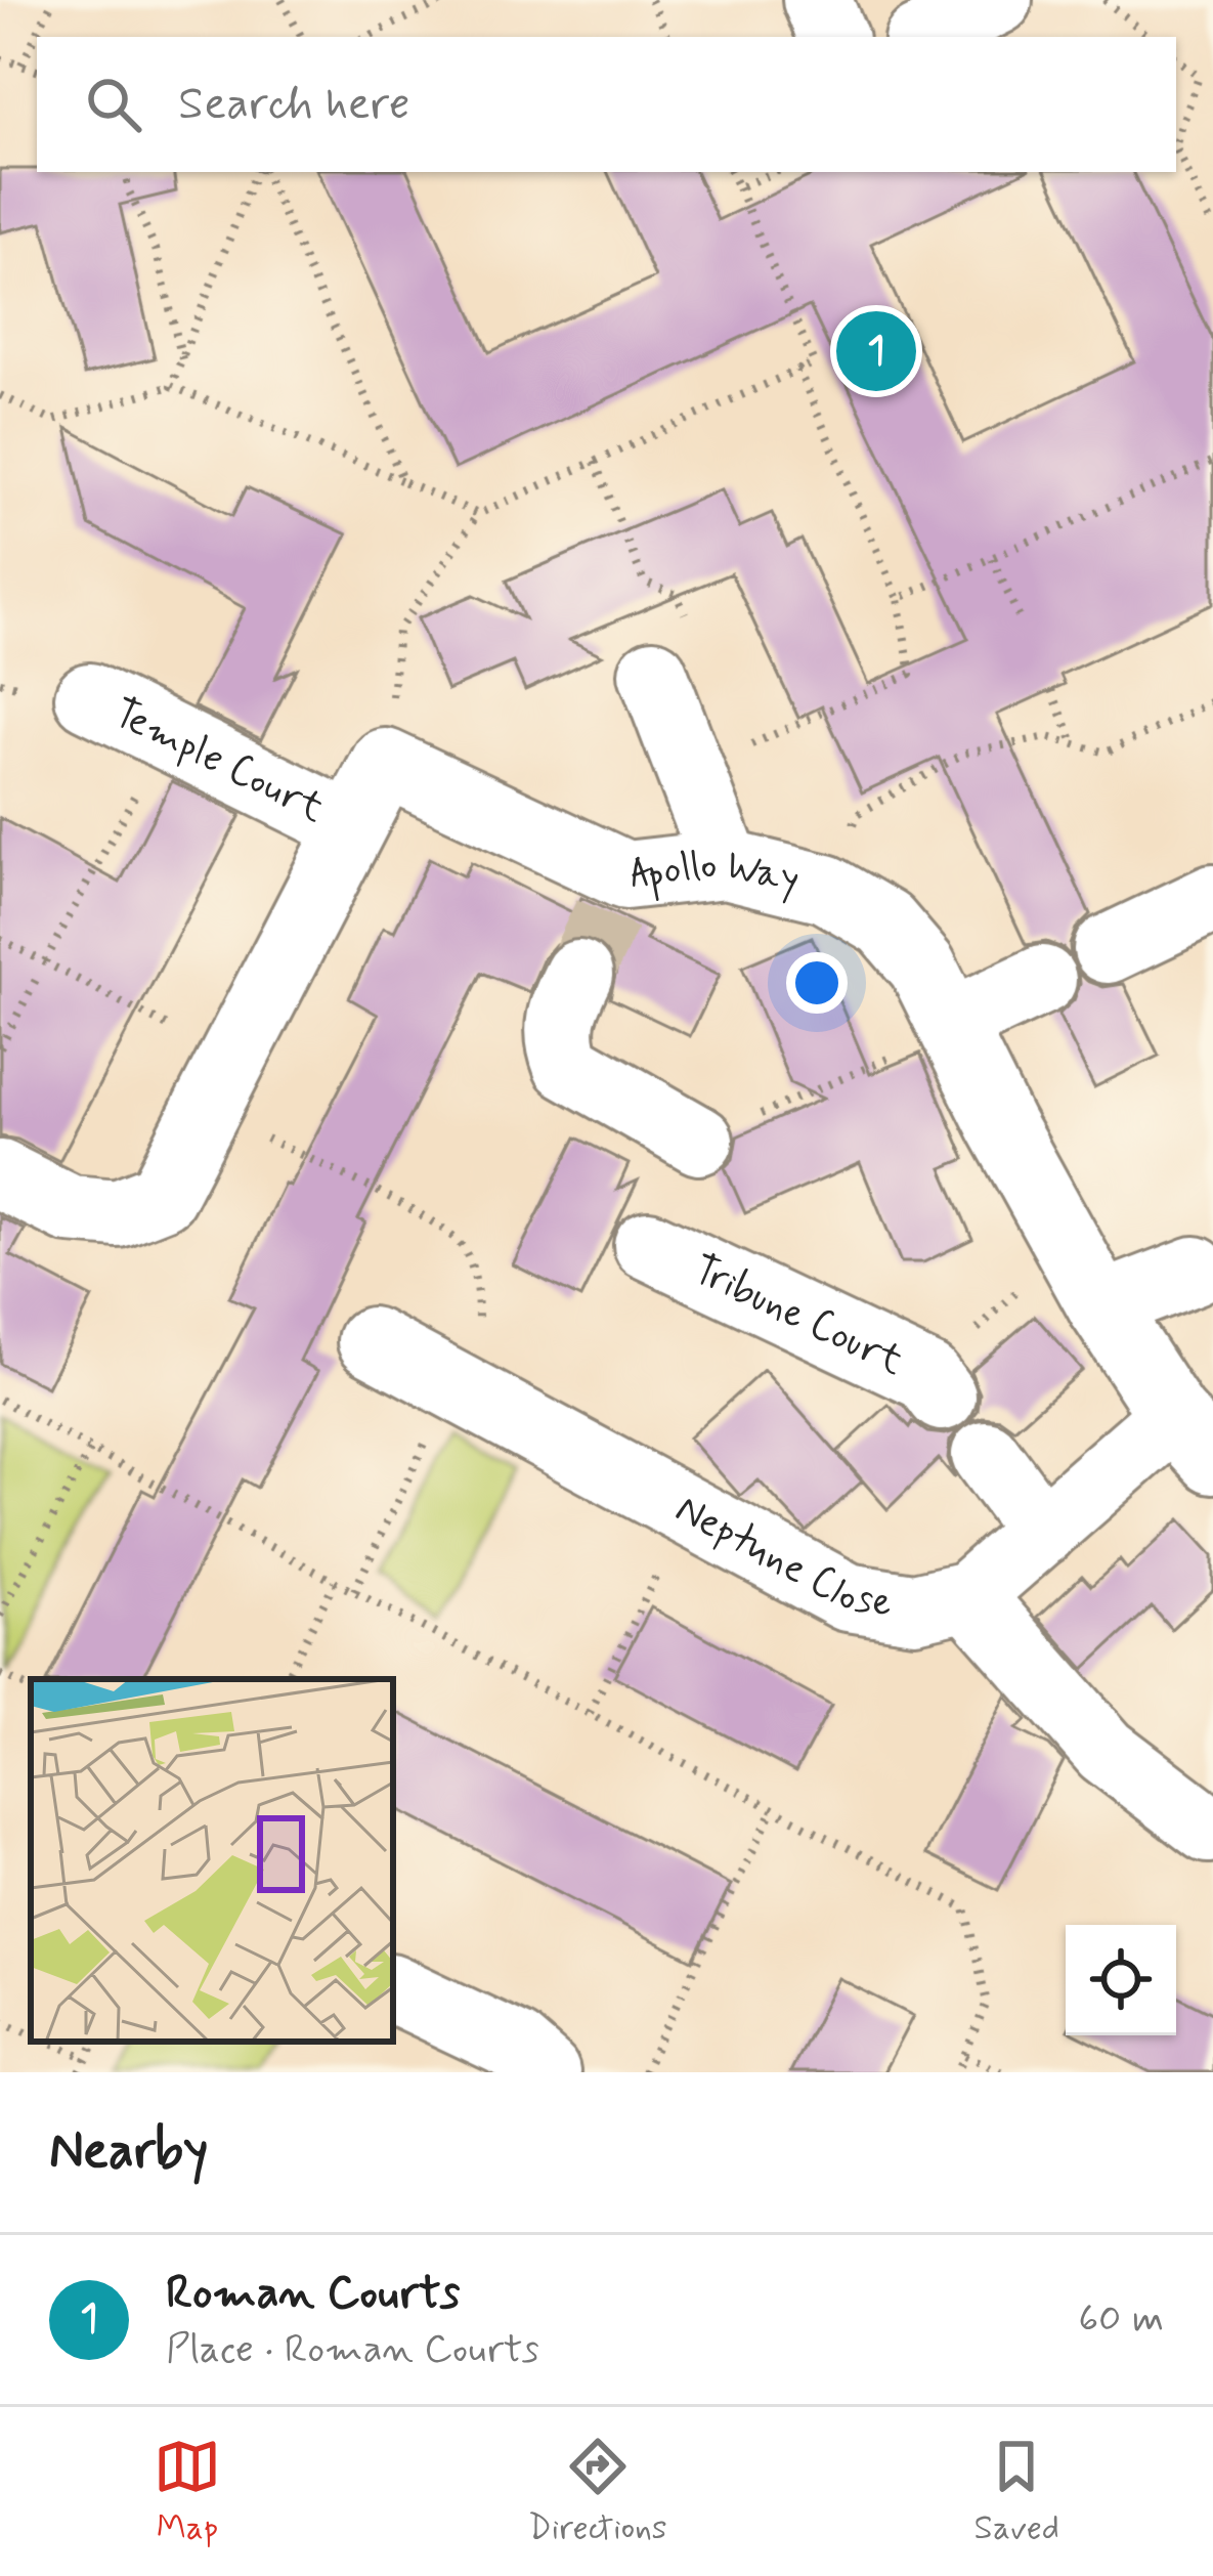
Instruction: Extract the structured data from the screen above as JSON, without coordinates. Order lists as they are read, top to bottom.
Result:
{
  "streets": {
    "street": [
      "Temple Court",
      "Apollo Way",
      "Tribune Court",
      "Neptune Close"
    ]
  },
  "crossings": [
    ["Apollo Way", "Neptune Close"]
  ],
  "page": {
    "search": "Search here",
    "pins": "1",
    "heading": "Nearby",
    "list": [
      {
        "mark": "1",
        "name": "Roman Courts",
        "note": "Place · Roman Courts",
        "value": "60 m"
      }
    ],
    "nav": ["Map", "Directions", "Saved"]
  }
}
